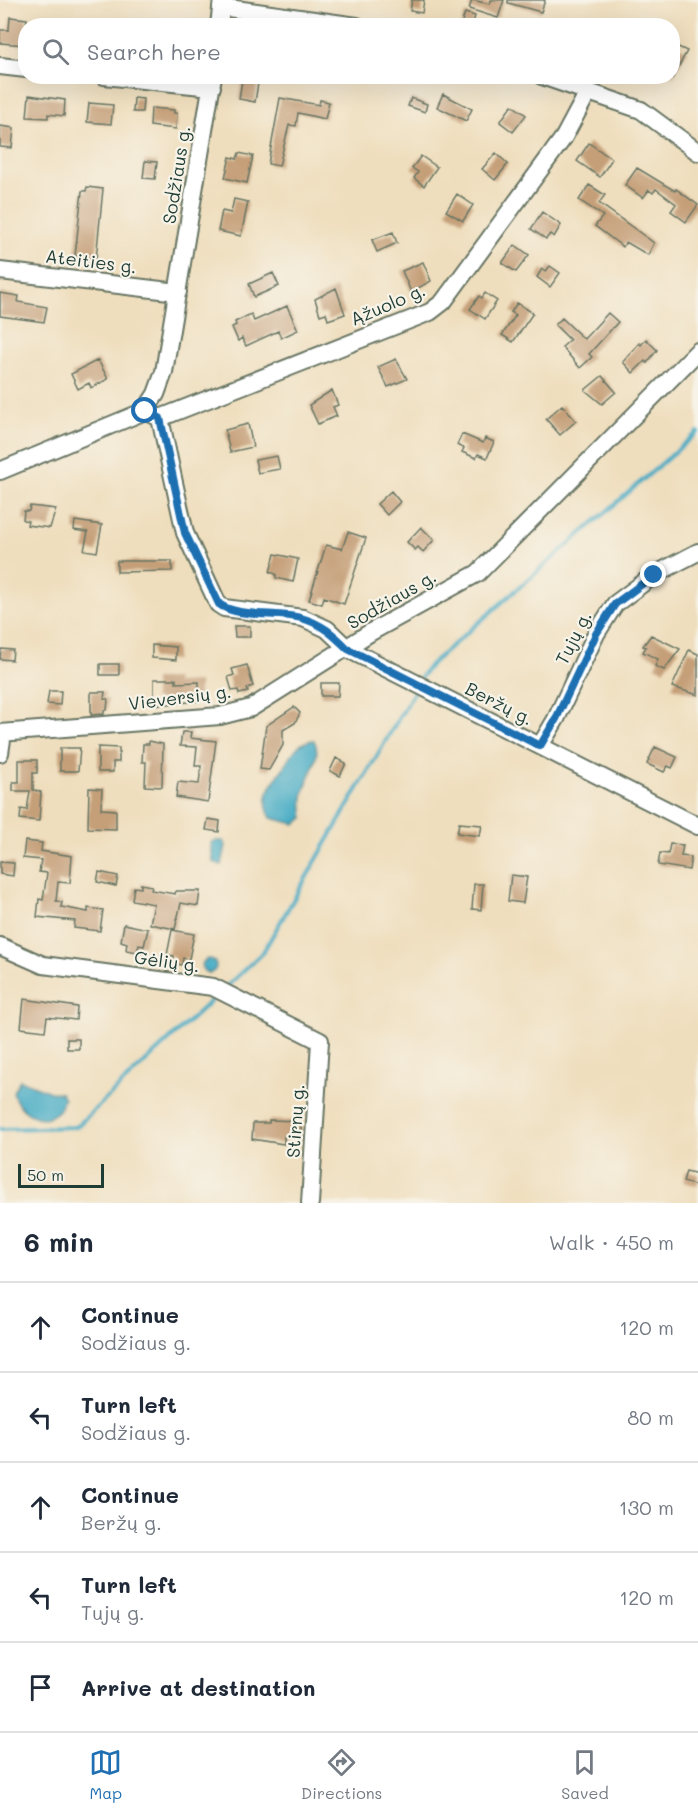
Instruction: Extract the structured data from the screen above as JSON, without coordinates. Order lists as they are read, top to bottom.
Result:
{
  "streets": {
    "street": [
      "Sodžiaus g.",
      "Ateities g.",
      "Ąžuolo g.",
      "Tujų g.",
      "Vieversių g.",
      "Beržų g.",
      "Gėlių g.",
      "Stirnų g."
    ]
  },
  "crossings": [
    ["Sodžiaus g.", "Ateities g."],
    ["Sodžiaus g.", "Ąžuolo g."],
    ["Sodžiaus g.", "Vieversių g."],
    ["Sodžiaus g.", "Beržų g."],
    ["Tujų g.", "Beržų g."],
    ["Vieversių g.", "Beržų g."],
    ["Gėlių g.", "Stirnų g."]
  ],
  "scale_bar": "50 m",
  "page": {
    "search": "Search here",
    "scale": "50 m",
    "heading": ["6 min", "Walk · 450 m"],
    "list": [
      ["Continue", "Sodžiaus g.", "120 m"],
      ["Turn left", "Sodžiaus g.", "80 m"],
      ["Continue", "Beržų g.", "130 m"],
      ["Turn left", "Tujų g.", "120 m"],
      "Arrive at destination"
    ],
    "nav": ["Map", "Directions", "Saved"]
  }
}
